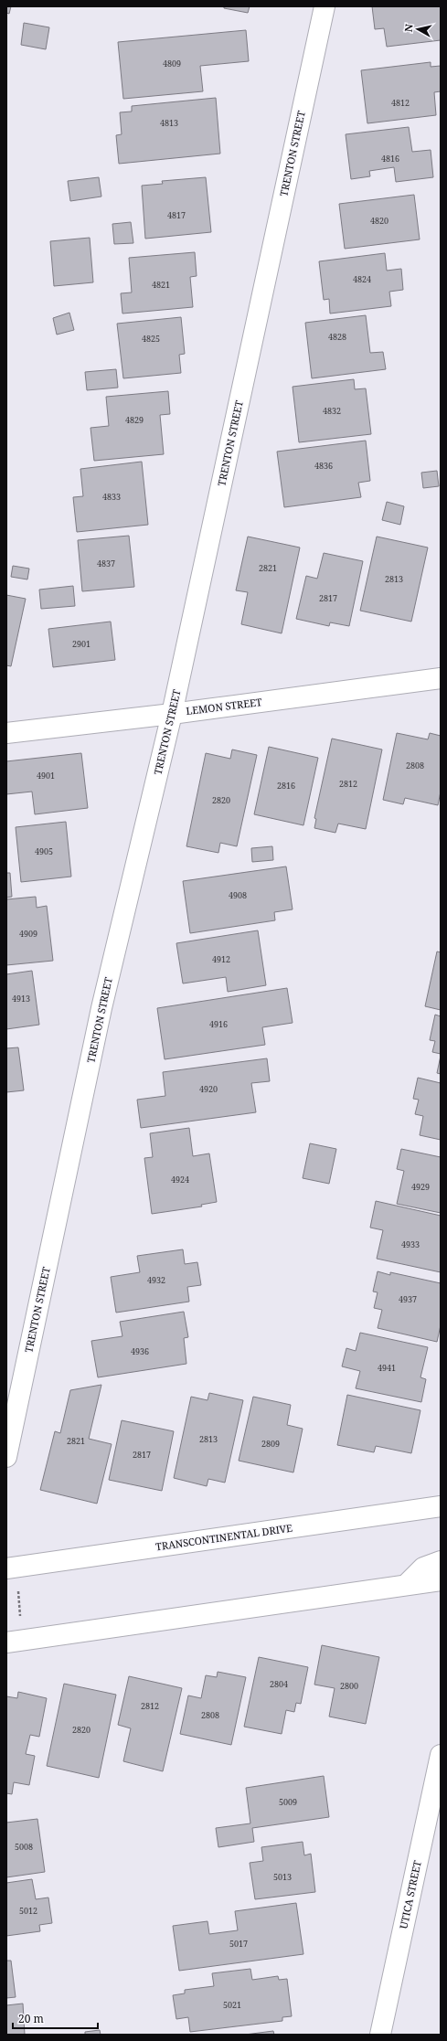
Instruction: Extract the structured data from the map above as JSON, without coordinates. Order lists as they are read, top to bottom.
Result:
{
  "streets": {
    "street": [
      "TRENTON STREET",
      "LEMON STREET",
      "TRANSCONTINENTAL DRIVE",
      "UTICA STREET"
    ]
  },
  "crossings": [
    ["TRENTON STREET", "LEMON STREET"]
  ],
  "house_numbers": [
    "4809",
    "4812",
    "4813",
    "4816",
    "4817",
    "4820",
    "4824",
    "4821",
    "4828",
    "4825",
    "4832",
    "4829",
    "4836",
    "4833",
    "4837",
    "2821",
    "2813",
    "2817",
    "2901",
    "2808",
    "4901",
    "2812",
    "2816",
    "2820",
    "4905",
    "4908",
    "4909",
    "4912",
    "4913",
    "4916",
    "4920",
    "4924",
    "4929",
    "4933",
    "4932",
    "4937",
    "4936",
    "4941",
    "2813",
    "2821",
    "2809",
    "2817",
    "2804",
    "2800",
    "2812",
    "2808",
    "2820",
    "5009",
    "5008",
    "5013",
    "5012",
    "5017",
    "5021"
  ],
  "scale_bar": "20 m",
  "north": "left"
}
